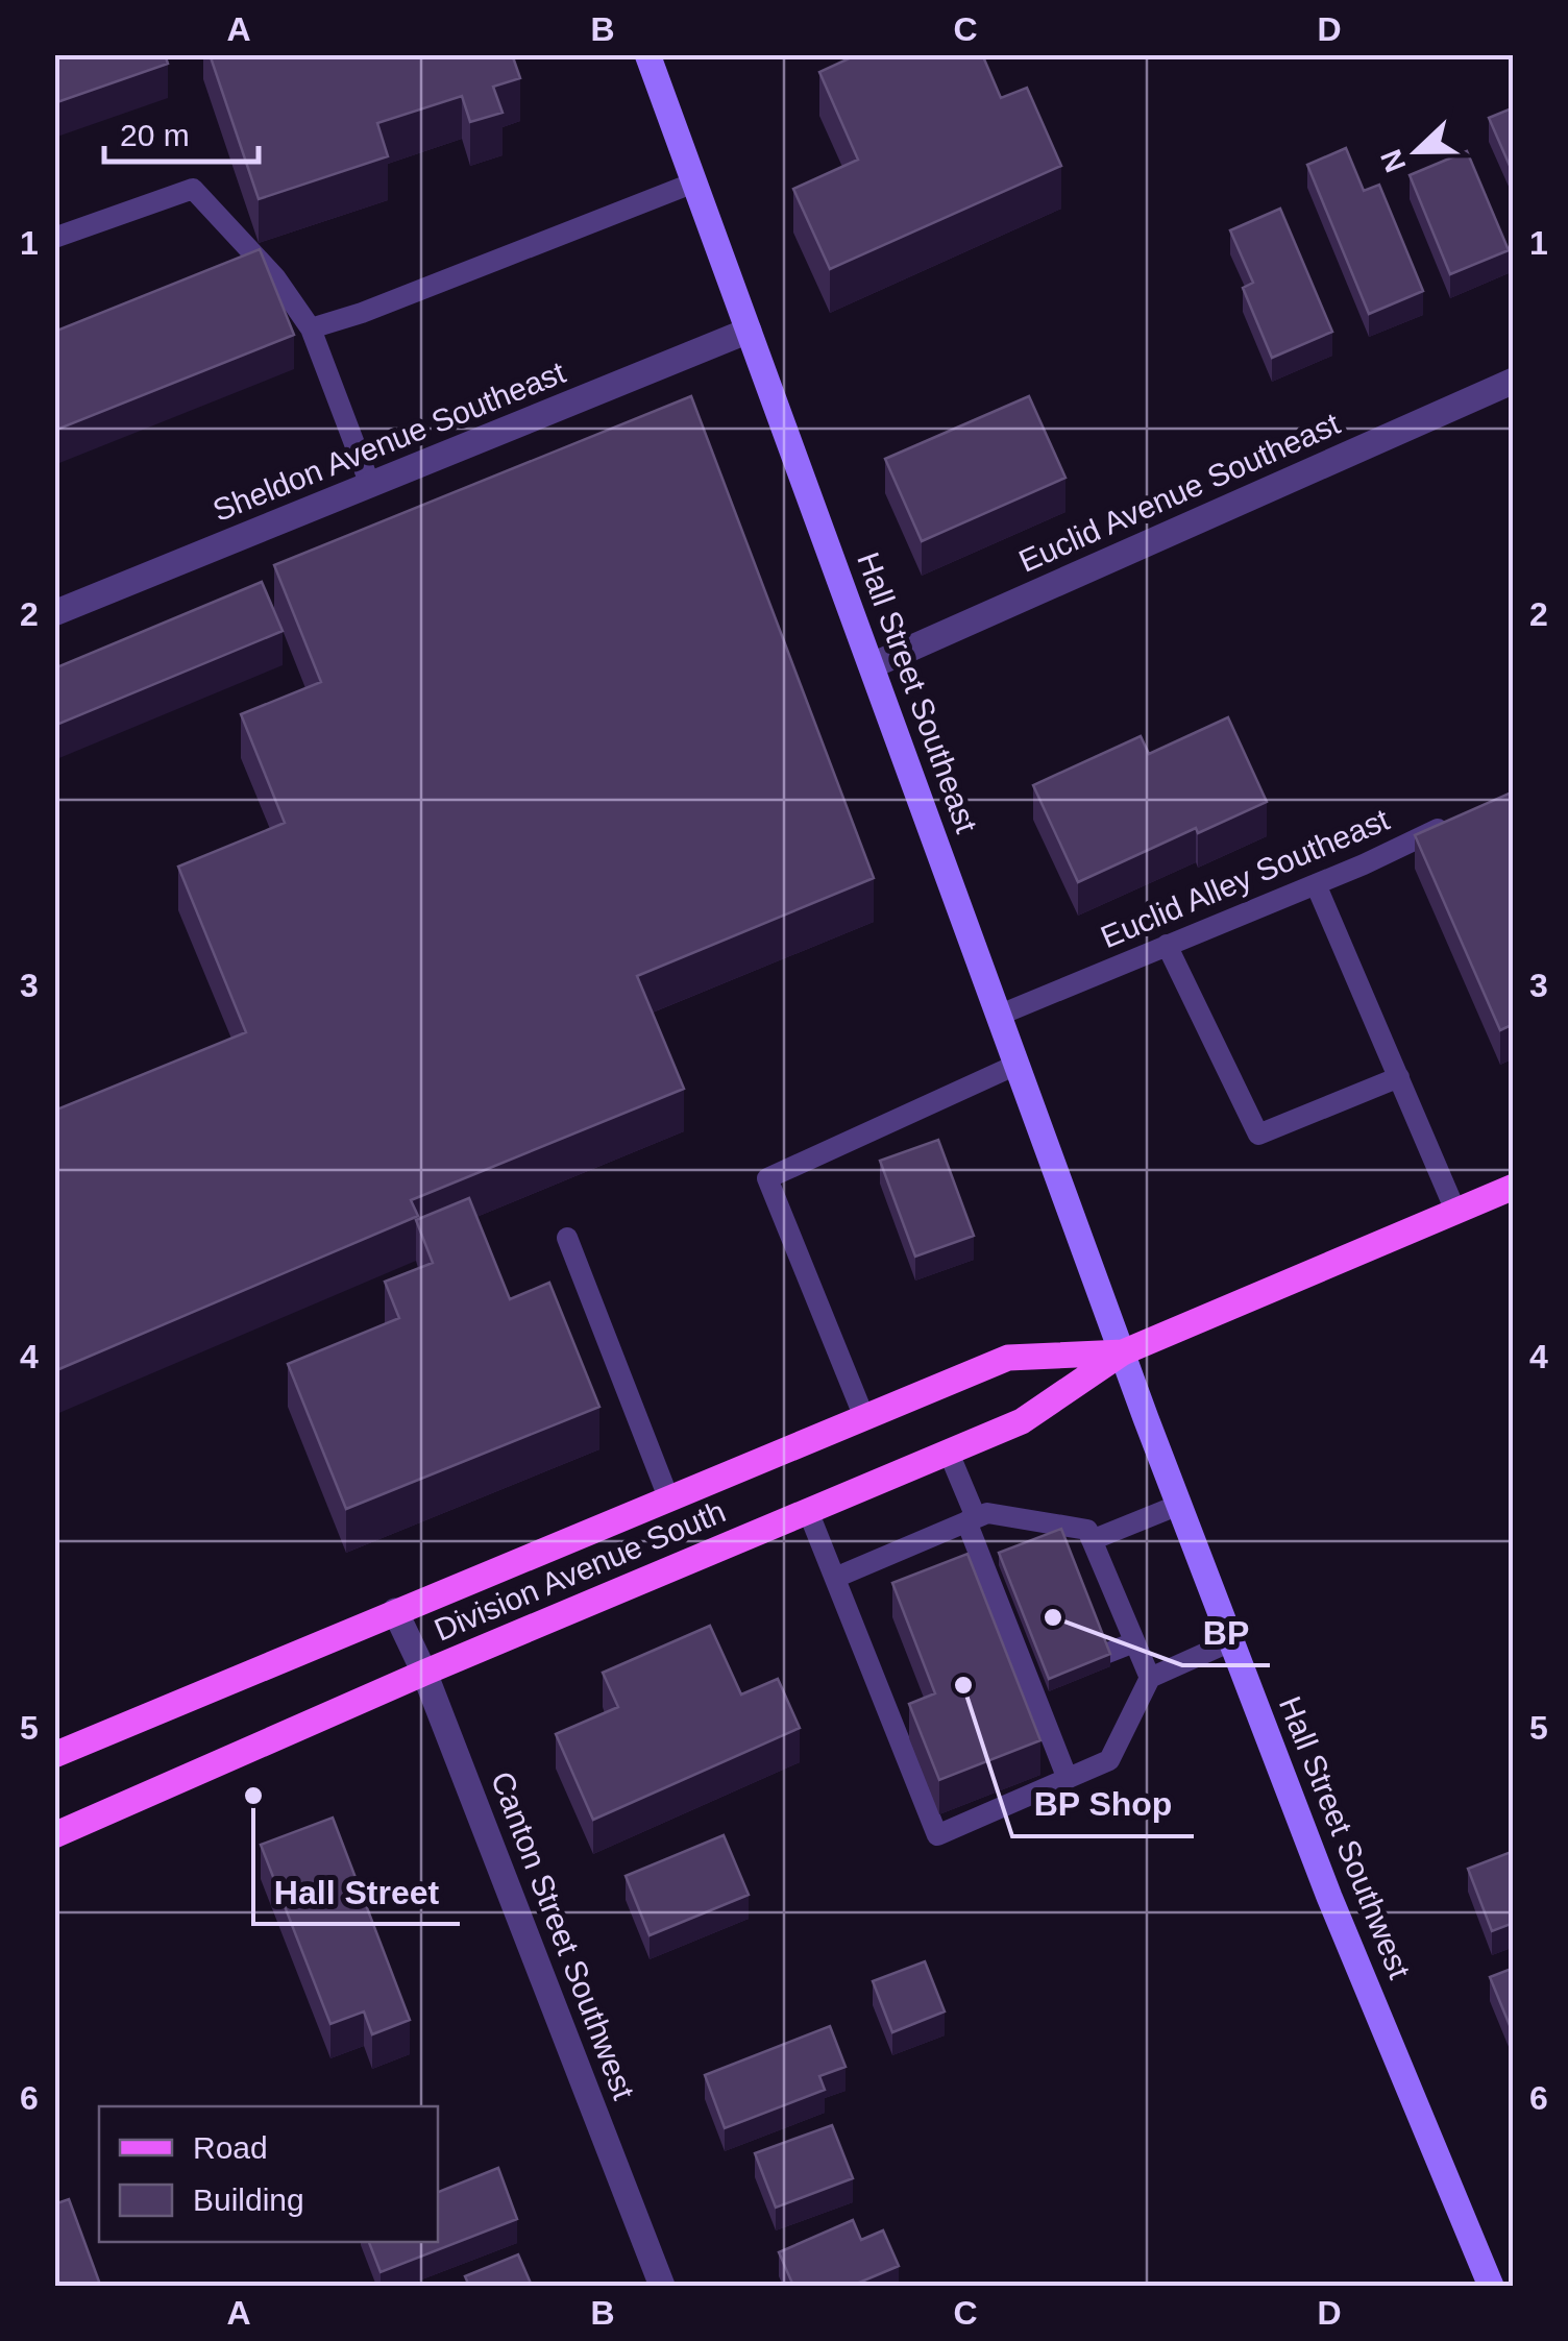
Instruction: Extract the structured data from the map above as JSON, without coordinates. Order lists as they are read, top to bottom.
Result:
{
  "streets": {
    "main road": ["Hall Street Southeast", "Division Avenue South", "Hall Street Southwest"],
    "street": ["Sheldon Avenue Southeast", "Euclid Avenue Southeast", "Canton Street Southwest"],
    "lane": ["Euclid Alley Southeast"]
  },
  "crossings": [
    ["Sheldon Avenue Southeast", "Hall Street Southeast"],
    ["Euclid Avenue Southeast", "Hall Street Southeast"],
    ["Hall Street Southeast", "Euclid Alley Southeast"],
    ["Hall Street Southeast", "Division Avenue South"],
    ["Hall Street Southeast", "Hall Street Southwest"],
    ["Division Avenue South", "Hall Street Southwest"],
    ["Division Avenue South", "Canton Street Southwest"]
  ],
  "places": ["BP", "BP Shop", "Hall Street"],
  "legend": ["Road", "Building"],
  "scale_bar": "20 m",
  "north": "left",
  "grid": {
    "columns": [
      "A",
      "B",
      "C",
      "D"
    ],
    "rows": [
      "1",
      "2",
      "3",
      "4",
      "5",
      "6"
    ]
  }
}
